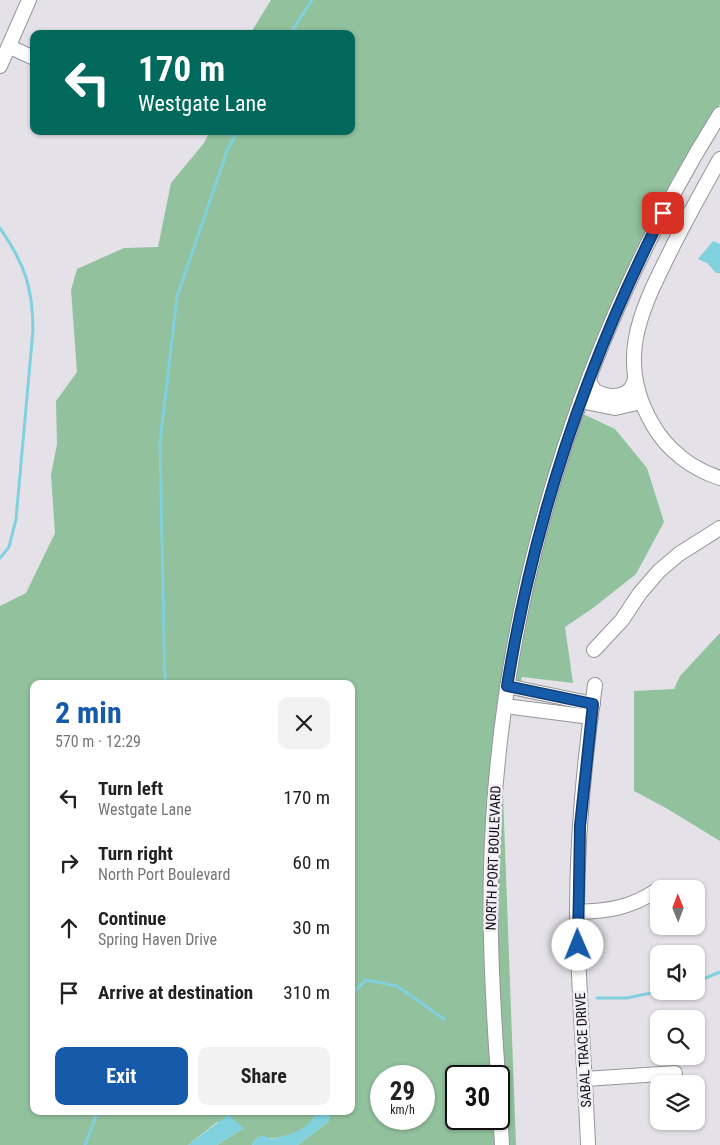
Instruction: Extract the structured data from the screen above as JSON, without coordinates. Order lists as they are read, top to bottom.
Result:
{
  "streets": {
    "street": ["NORTH PORT BOULEVARD", "SABAL TRACE DRIVE"]
  },
  "north": "top",
  "page": {
    "turn": ["170 m", "Westgate Lane"],
    "heading": ["2 min", "570 m · 12:29"],
    "list": [
      {
        "name": "Turn left",
        "note": "Westgate Lane",
        "value": "170 m"
      },
      {
        "name": "Turn right",
        "note": "North Port Boulevard",
        "value": "60 m"
      },
      {
        "name": "Continue",
        "note": "Spring Haven Drive",
        "value": "30 m"
      },
      {
        "name": "Arrive at destination",
        "value": "310 m"
      }
    ],
    "buttons": ["Exit", "Share"],
    "speed": "29 km/h",
    "limit": "30"
  }
}
